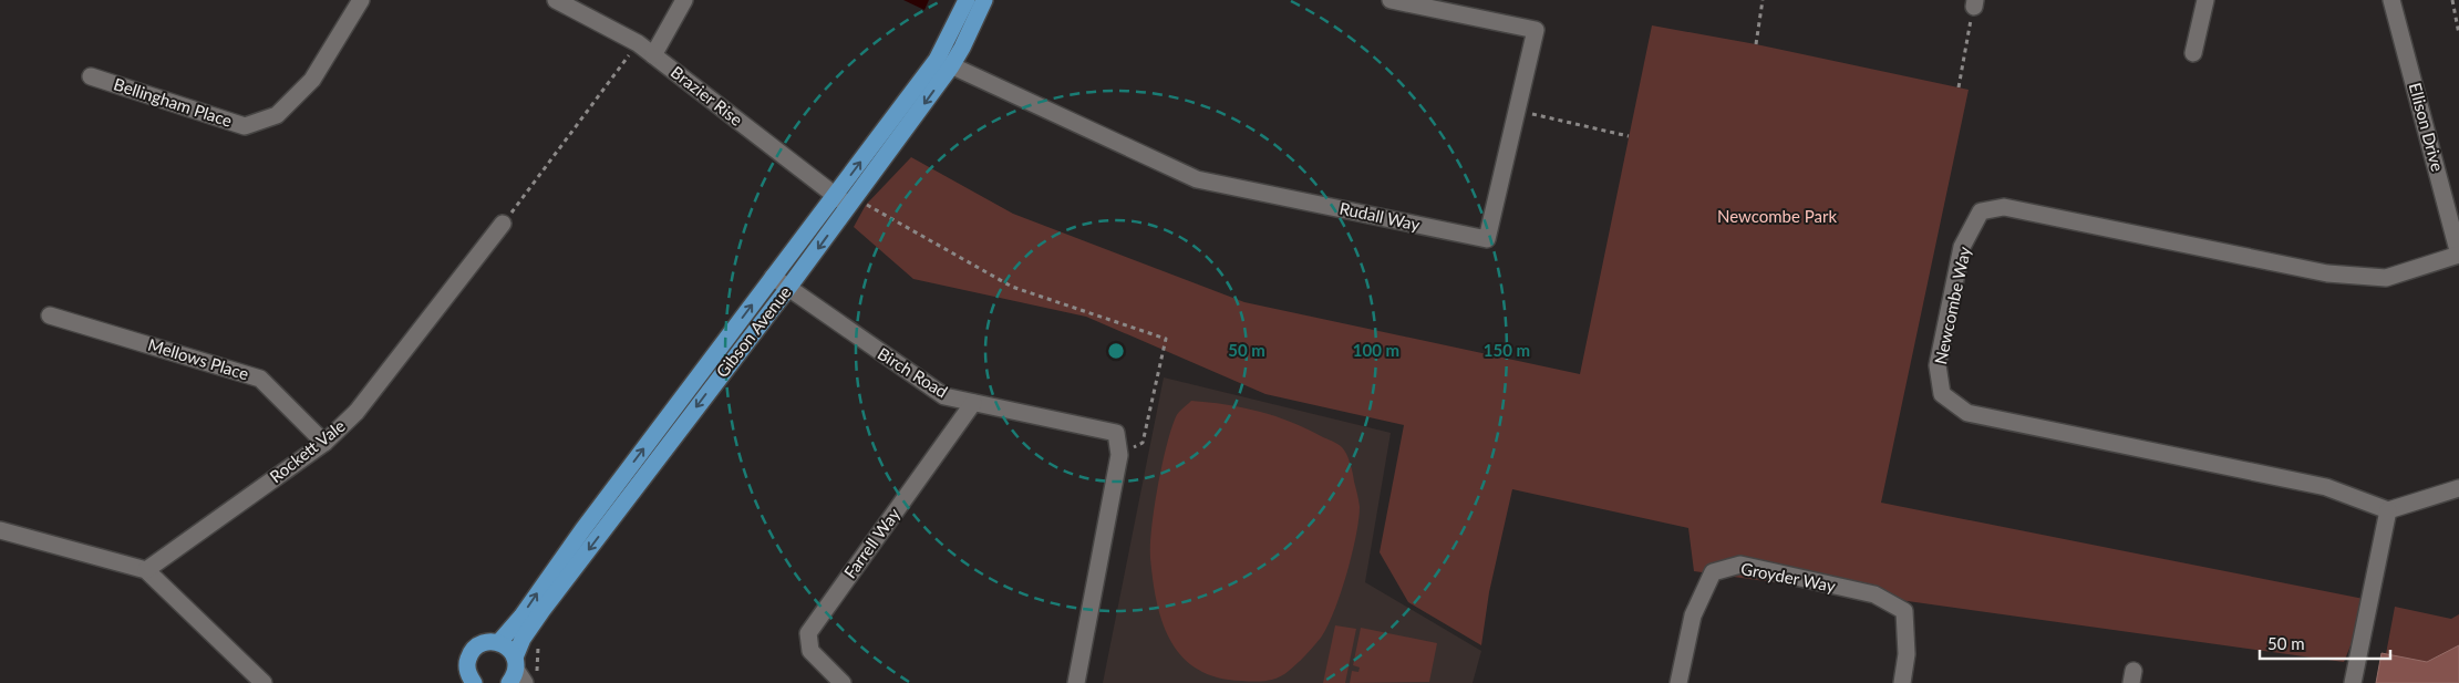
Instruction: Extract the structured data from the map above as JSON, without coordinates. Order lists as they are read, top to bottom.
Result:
{
  "streets": {
    "main road": ["Gibson Avenue"],
    "street": [
      "Brazier Rise",
      "Bellingham Place",
      "Ellison Drive",
      "Rudall Way",
      "Newcombe Way",
      "Mellows Place",
      "Birch Road",
      "Rockett Vale",
      "Farrell Way",
      "Groyder Way"
    ]
  },
  "crossings": [
    ["Brazier Rise", "Gibson Avenue"],
    ["Ellison Drive", "Newcombe Way"],
    ["Rudall Way", "Gibson Avenue"],
    ["Gibson Avenue", "Birch Road"],
    ["Mellows Place", "Rockett Vale"],
    ["Birch Road", "Farrell Way"]
  ],
  "parks": ["Newcombe Park"],
  "scale_bar": "50 m",
  "rings": ["50 m", "100 m", "150 m"]
}
